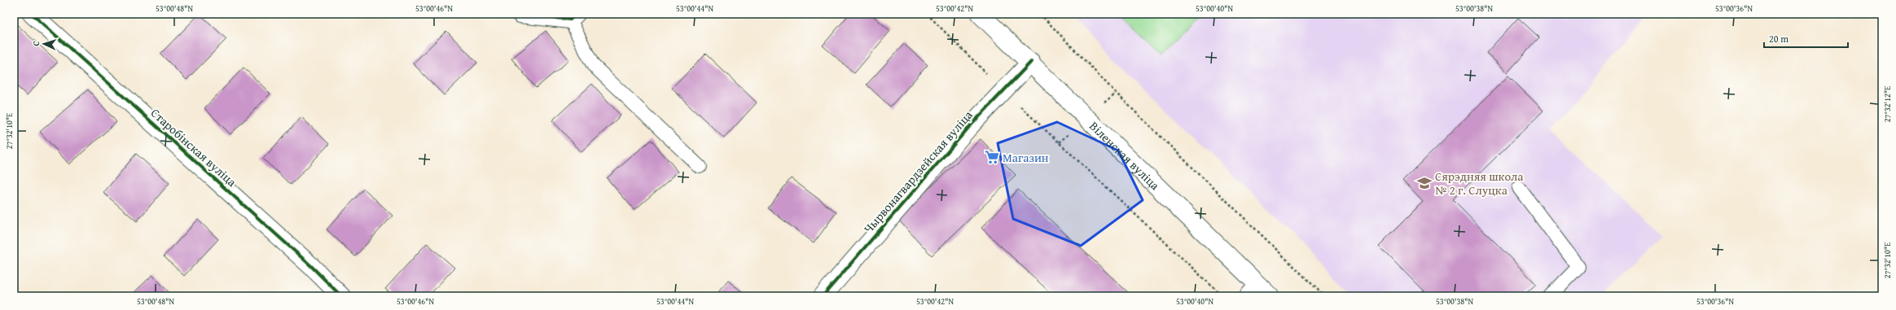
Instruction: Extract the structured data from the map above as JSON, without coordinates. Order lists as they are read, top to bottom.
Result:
{
  "streets": {
    "street": ["Старобінская вуліца", "Віленская вуліца", "Чырвонагвардзейская вуліца"]
  },
  "crossings": [
    ["Віленская вуліца", "Чырвонагвардзейская вуліца"]
  ],
  "places": {
    "supermarket": ["Магазин"],
    "school or university": ["Сярэдняя школа № 2 г. Слуцка"]
  },
  "scale_bar": "20 m",
  "north": "left",
  "coordinates": [
    "53°00'48\"N",
    "53°00'46\"N",
    "53°00'44\"N",
    "53°00'42\"N",
    "53°00'40\"N",
    "53°00'38\"N",
    "53°00'36\"N",
    "27°32'12\"E",
    "27°32'10\"E"
  ]
}
